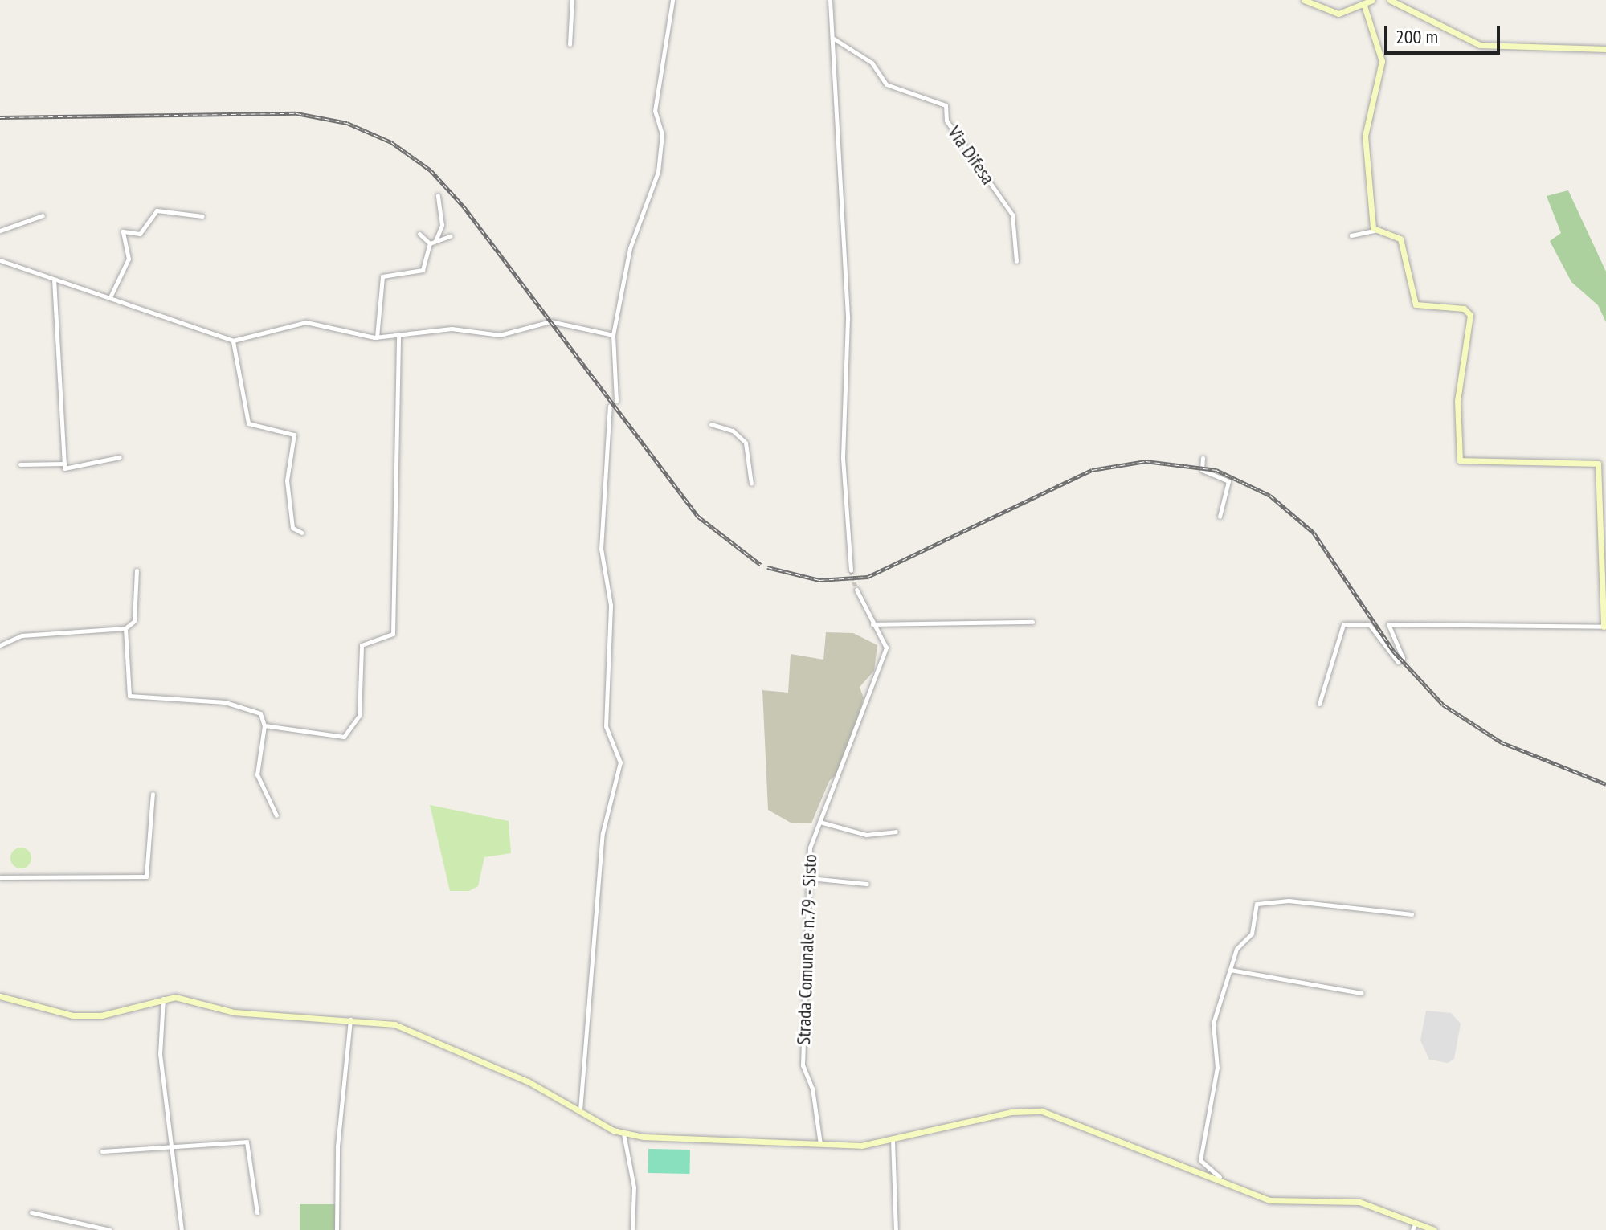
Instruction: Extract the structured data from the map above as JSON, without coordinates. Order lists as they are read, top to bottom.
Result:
{
  "streets": {
    "street": ["Via Difesa", "Strada Comunale n.79 - Sisto"]
  },
  "scale_bar": "200 m"
}
